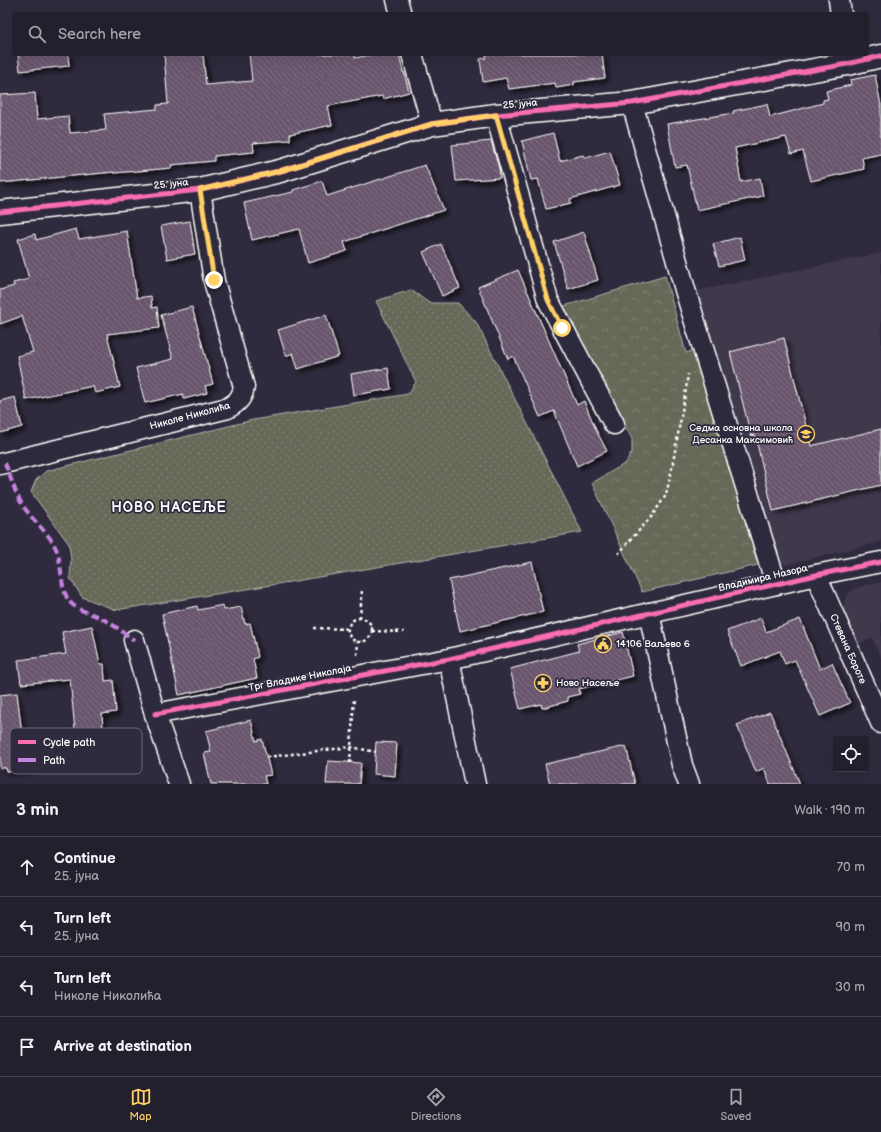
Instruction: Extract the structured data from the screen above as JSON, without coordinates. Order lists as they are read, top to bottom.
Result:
{
  "streets": {
    "street": [
      "25. јуна",
      "Николе Николића",
      "Владимира Назора",
      "Стевана Бороте",
      "Трг Владике Николаја"
    ]
  },
  "crossings": [
    ["25. јуна", "Николе Николића"],
    ["Владимира Назора", "Стевана Бороте"],
    ["Владимира Назора", "Трг Владике Николаја"]
  ],
  "districts": ["НОВО НАСЕЉЕ"],
  "places": {
    "school or university": ["Седма основна школа Десанка Максимовић"],
    "public building": ["14106 Ваљево 6"],
    "pharmacy": ["Ново Насеље"]
  },
  "legend": ["Cycle path", "Path"],
  "page": {
    "search": "Search here",
    "heading": ["3 min", "Walk · 190 m"],
    "list": [
      ["Continue", "25. јуна", "70 m"],
      ["Turn left", "25. јуна", "90 m"],
      ["Turn left", "Николе Николића", "30 m"],
      "Arrive at destination"
    ],
    "nav": ["Map", "Directions", "Saved"]
  }
}
